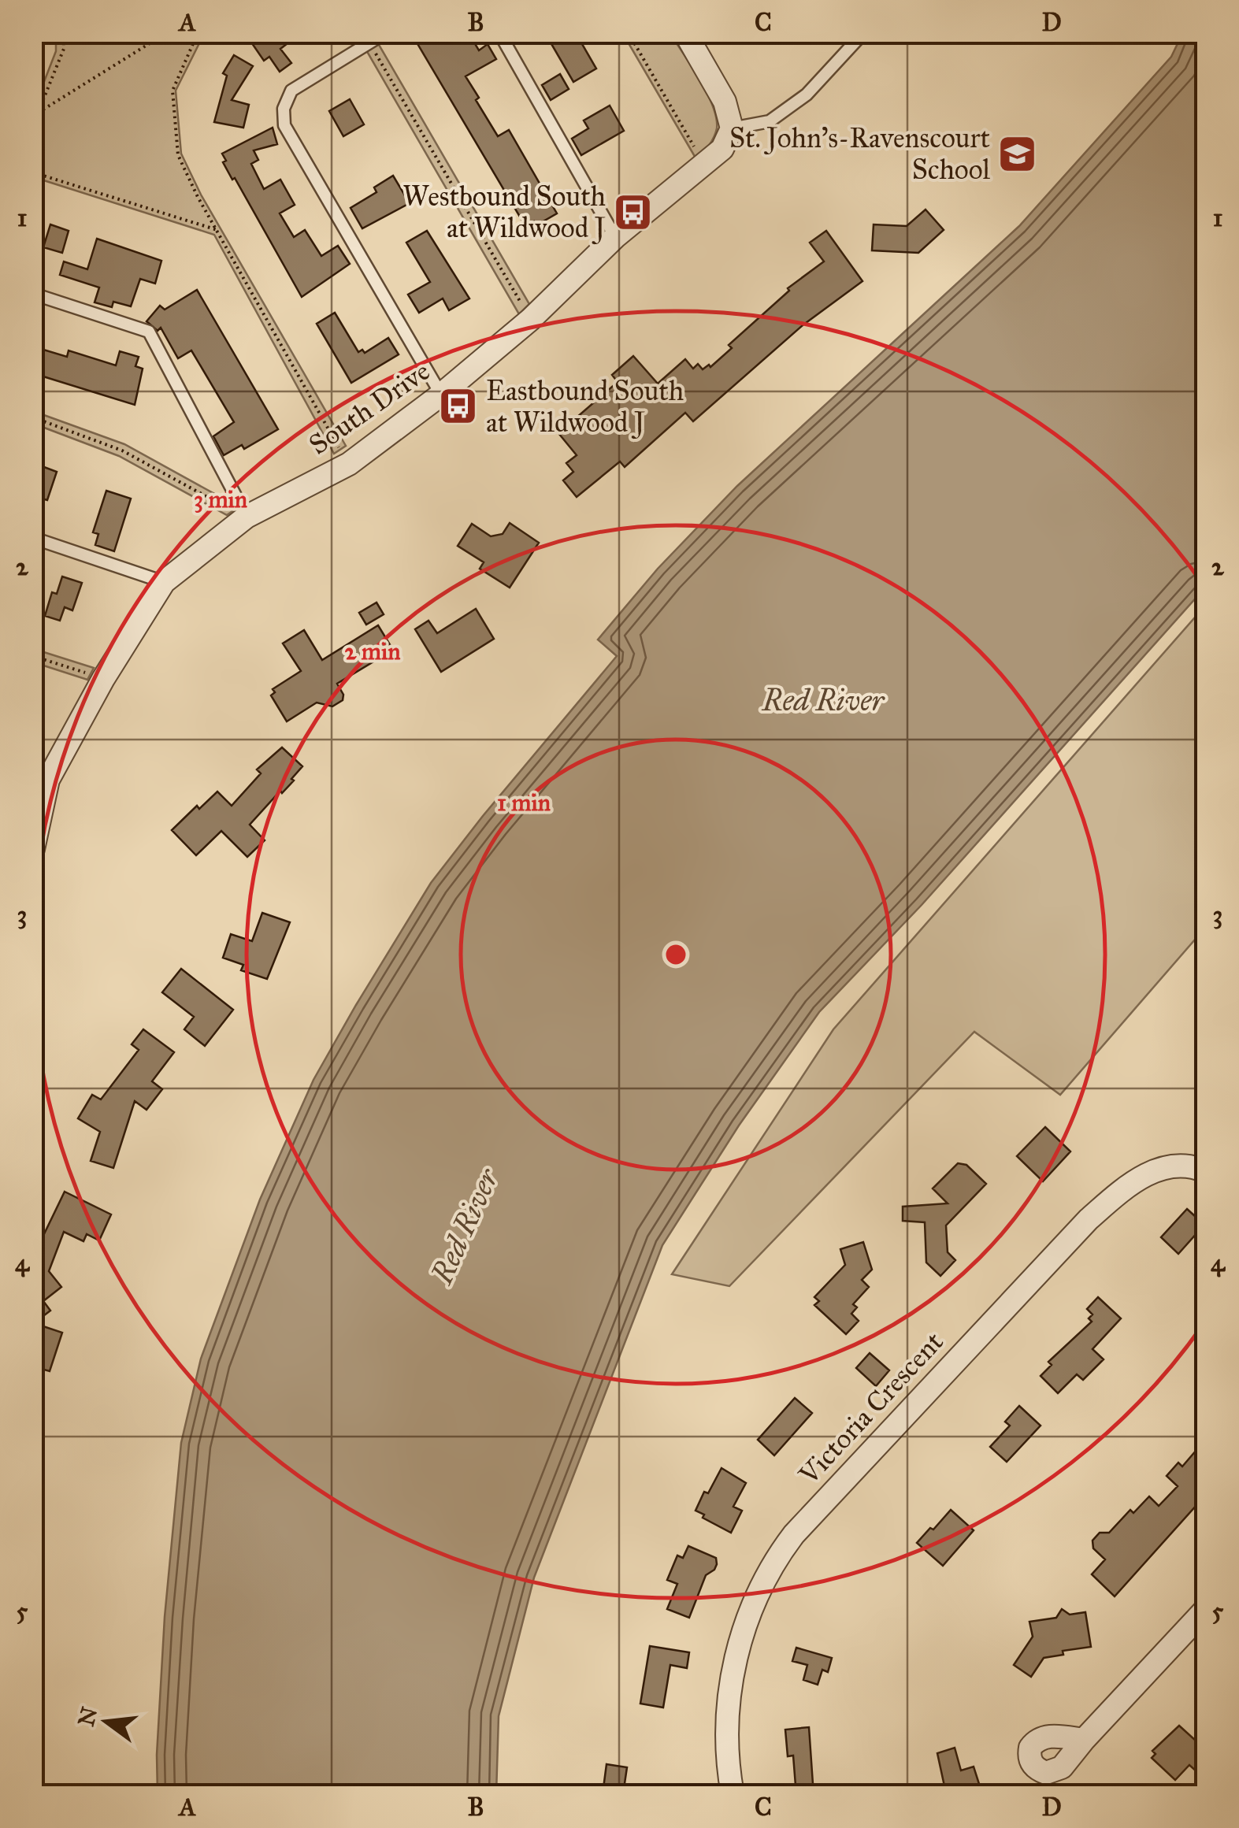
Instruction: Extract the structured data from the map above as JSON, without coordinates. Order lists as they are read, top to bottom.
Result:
{
  "streets": {
    "street": ["South Drive", "Victoria Crescent"]
  },
  "water": ["Red River"],
  "places": {
    "school or university": ["St. John's-Ravenscourt School"],
    "bus stop": ["Westbound South at Wildwood J", "Eastbound South at Wildwood J"]
  },
  "north": "left",
  "grid": {
    "columns": [
      "A",
      "B",
      "C",
      "D"
    ],
    "rows": [
      "1",
      "2",
      "3",
      "4",
      "5"
    ]
  },
  "rings": ["3 min", "2 min", "1 min"]
}
